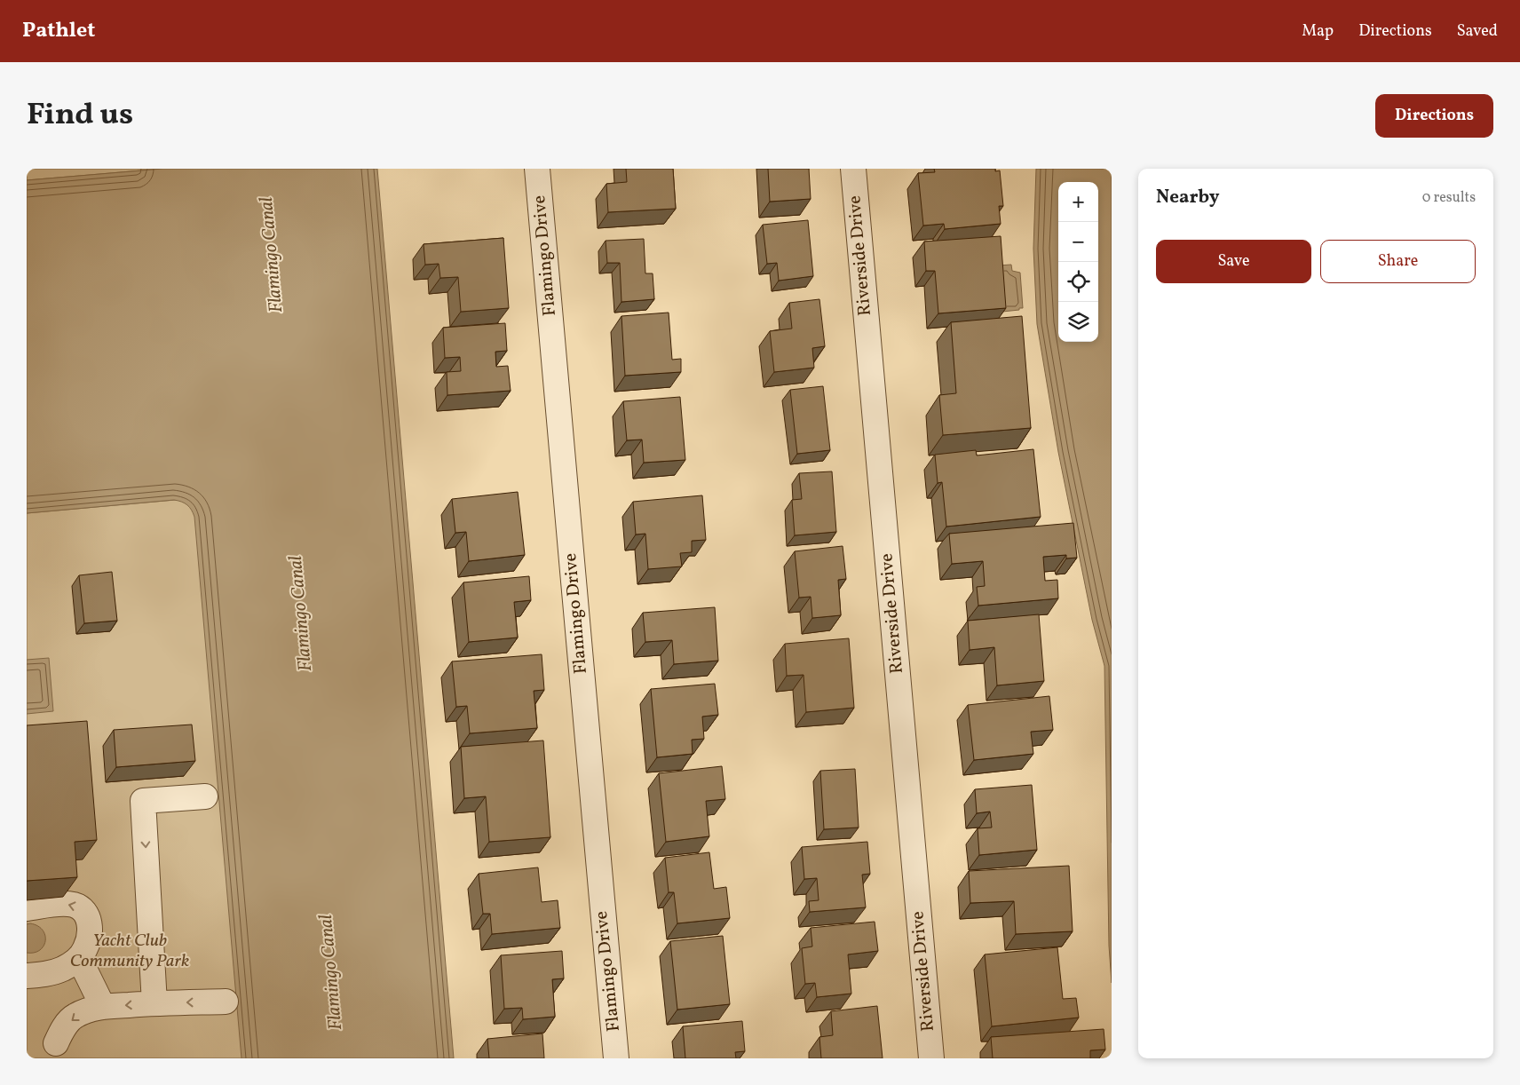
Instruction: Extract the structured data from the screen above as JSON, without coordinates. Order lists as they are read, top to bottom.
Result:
{
  "streets": {
    "street": ["Flamingo Drive", "Riverside Drive"]
  },
  "water": ["Flamingo Canal"],
  "parks": ["Yacht Club Community Park"],
  "page": {
    "header": "Pathlet",
    "nav": ["Map", "Directions", "Saved"],
    "title": "Find us",
    "buttons": [
      "Directions",
      ["Save", "Share"]
    ],
    "heading": ["Nearby", "0 results"],
    "map_buttons": ["+", "−"]
  }
}
